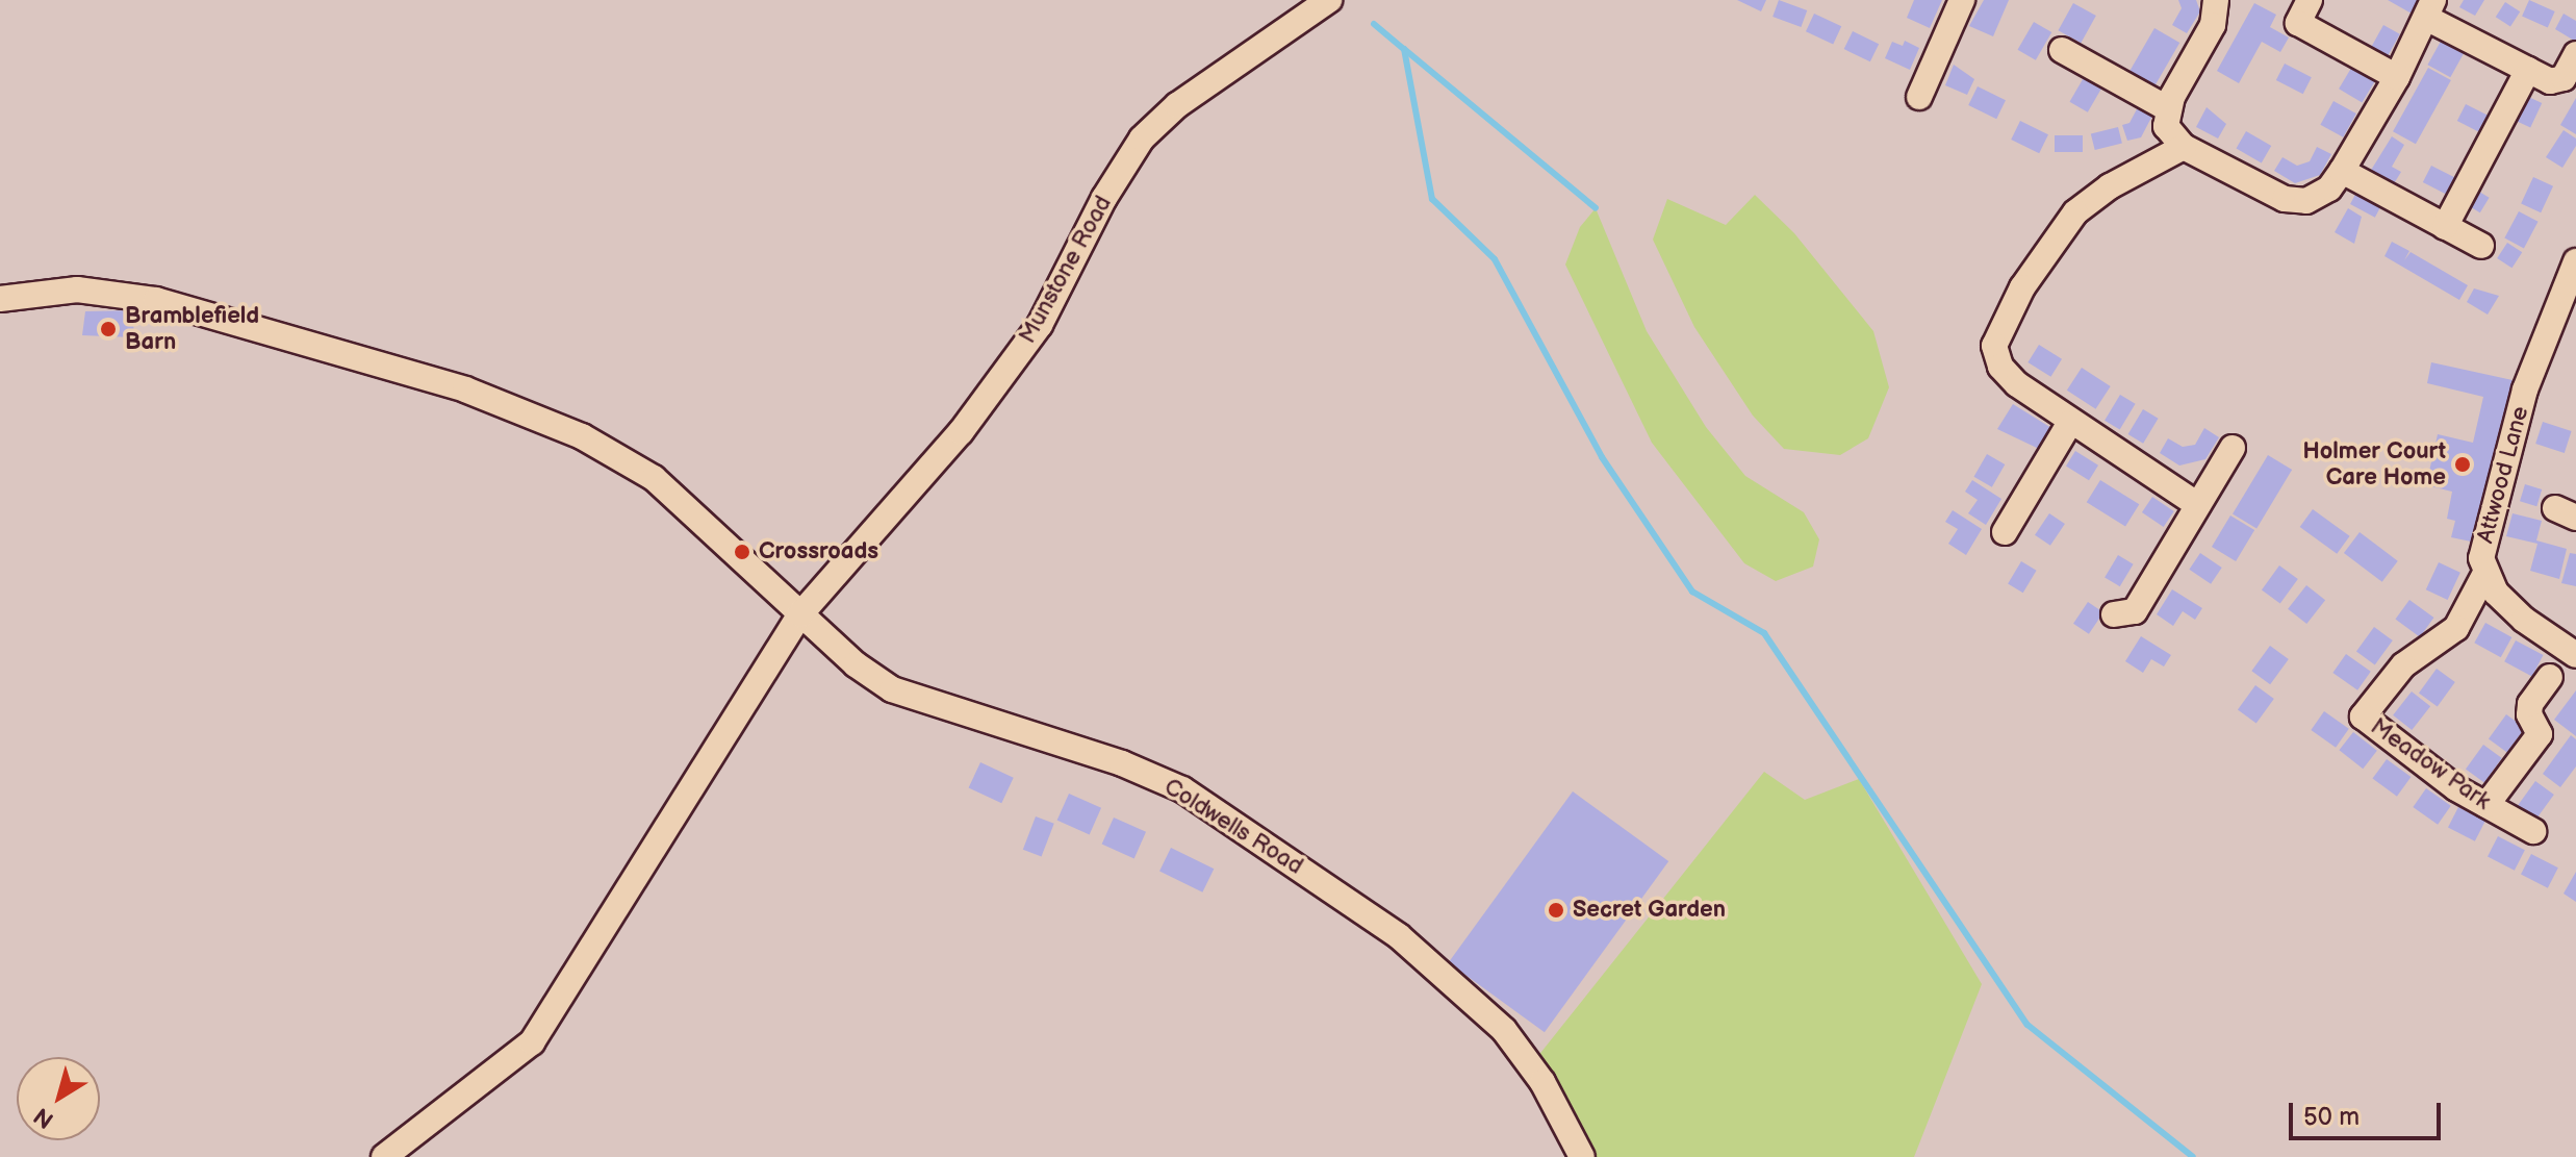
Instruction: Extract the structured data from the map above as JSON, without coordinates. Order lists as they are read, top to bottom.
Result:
{
  "streets": {
    "street": [
      "Munstone Road",
      "Attwood Lane",
      "Meadow Park",
      "Coldwells Road"
    ]
  },
  "crossings": [
    ["Munstone Road", "Coldwells Road"],
    ["Attwood Lane", "Meadow Park"]
  ],
  "places": [
    "Bramblefield Barn",
    "Holmer Court Care Home",
    "Crossroads",
    "Secret Garden"
  ],
  "scale_bar": "50 m",
  "north": "bottom left"
}
